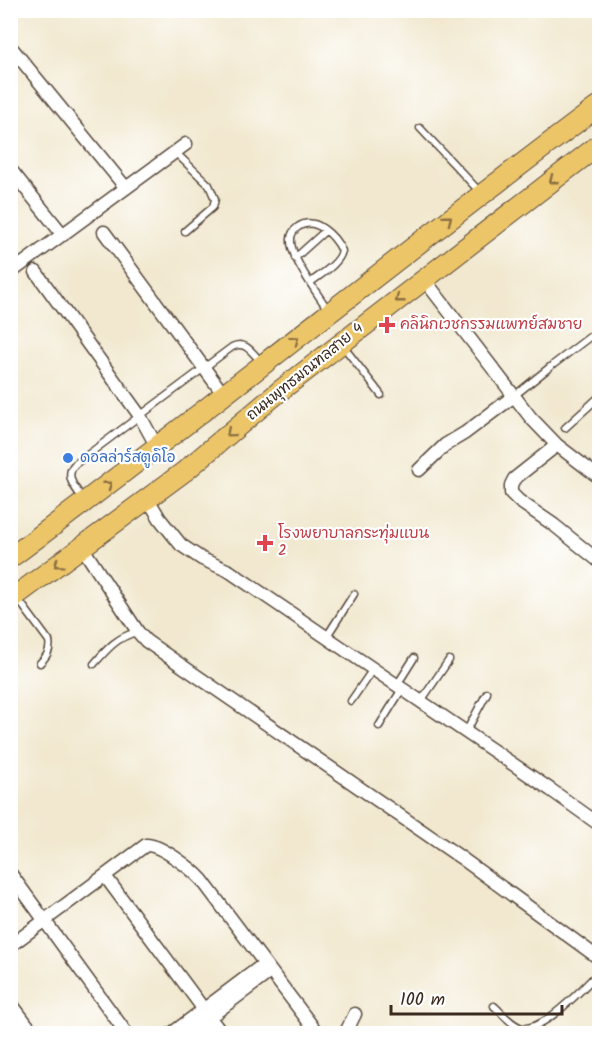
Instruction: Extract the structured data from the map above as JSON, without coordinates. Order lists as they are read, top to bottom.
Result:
{
  "streets": {
    "main road": ["ถนนพุทธมณฑลสาย 4"]
  },
  "places": {
    "health": ["คลินิกเวชกรรมแพทย์สมชาย", "โรงพยาบาลกระทุ่มแบน 2"],
    "other": ["ดอลล่าร์สตูดิโอ"]
  },
  "scale_bar": "100 m"
}
